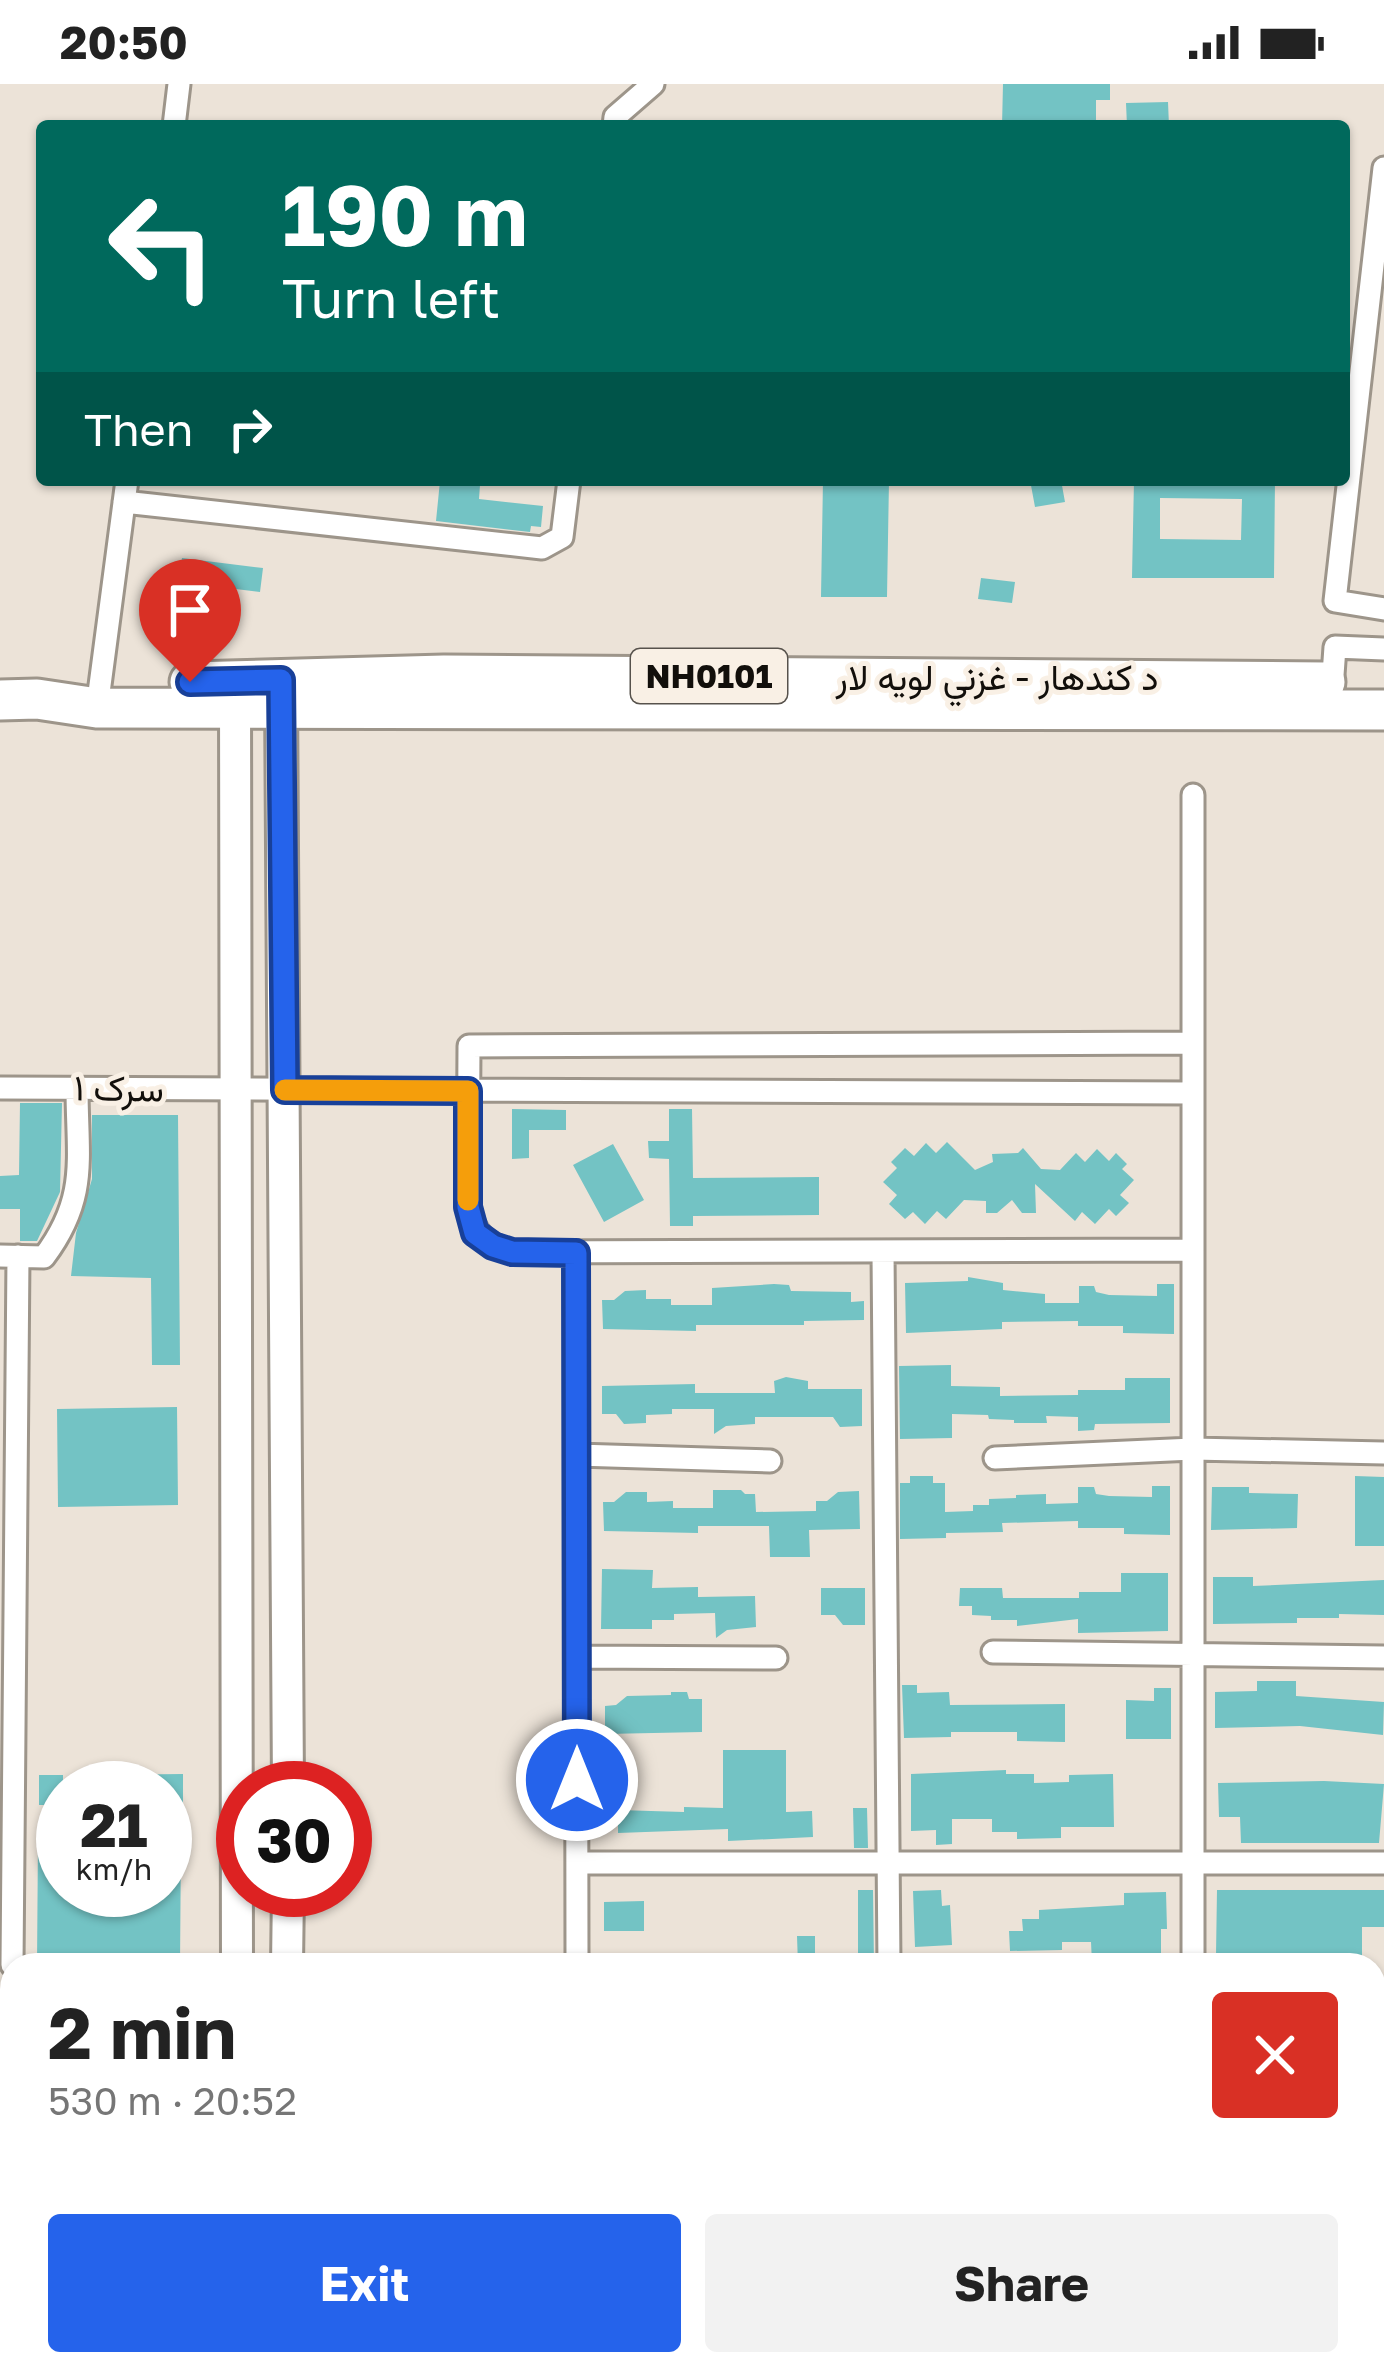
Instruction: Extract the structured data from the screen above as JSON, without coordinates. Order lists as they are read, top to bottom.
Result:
{
  "streets": {
    "highway": ["NH0101", "د کندهار - غزني لويه لار"],
    "street": ["سرک ۱"]
  },
  "page": {
    "status": "20:50",
    "turn": ["190 m", "Turn left"],
    "then": "Then",
    "speed": "21 km/h",
    "limit": "30",
    "heading": ["2 min", "530 m · 20:52"],
    "buttons": ["Exit", "Share"]
  }
}
